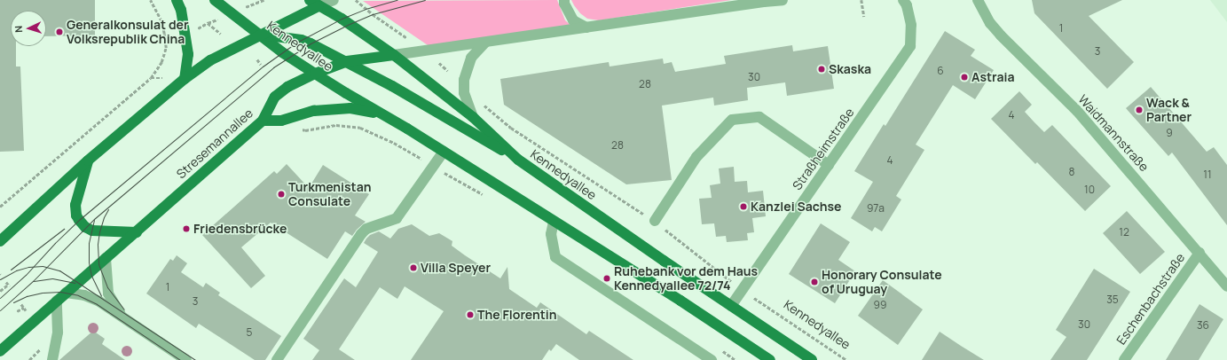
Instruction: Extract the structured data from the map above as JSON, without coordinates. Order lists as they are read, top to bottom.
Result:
{
  "streets": {
    "main road": ["Kennedyallee", "Stresemannallee"],
    "street": ["Waidmannstraße", "Straßheimstraße", "Eschenbachstraße"]
  },
  "crossings": [
    ["Kennedyallee", "Stresemannallee"],
    ["Kennedyallee", "Straßheimstraße"],
    ["Waidmannstraße", "Eschenbachstraße"]
  ],
  "places": [
    "Generalkonsulat der Volksrepublik China",
    "Skaska",
    "Astraia",
    "Wack & Partner",
    "Turkmenistan Consulate",
    "Kanzlei Sachse",
    "Friedensbrücke",
    "Villa Speyer",
    "Ruhebank vor dem Haus Kennedyallee 72/74",
    "Honorary Consulate of Uruguay",
    "The Florentin"
  ],
  "house_numbers": [
    "1",
    "3",
    "6",
    "30",
    "28",
    "4",
    "9",
    "28",
    "4",
    "8",
    "11",
    "10",
    "97a",
    "12",
    "1",
    "35",
    "3",
    "99",
    "30",
    "36",
    "5"
  ],
  "north": "left"
}
